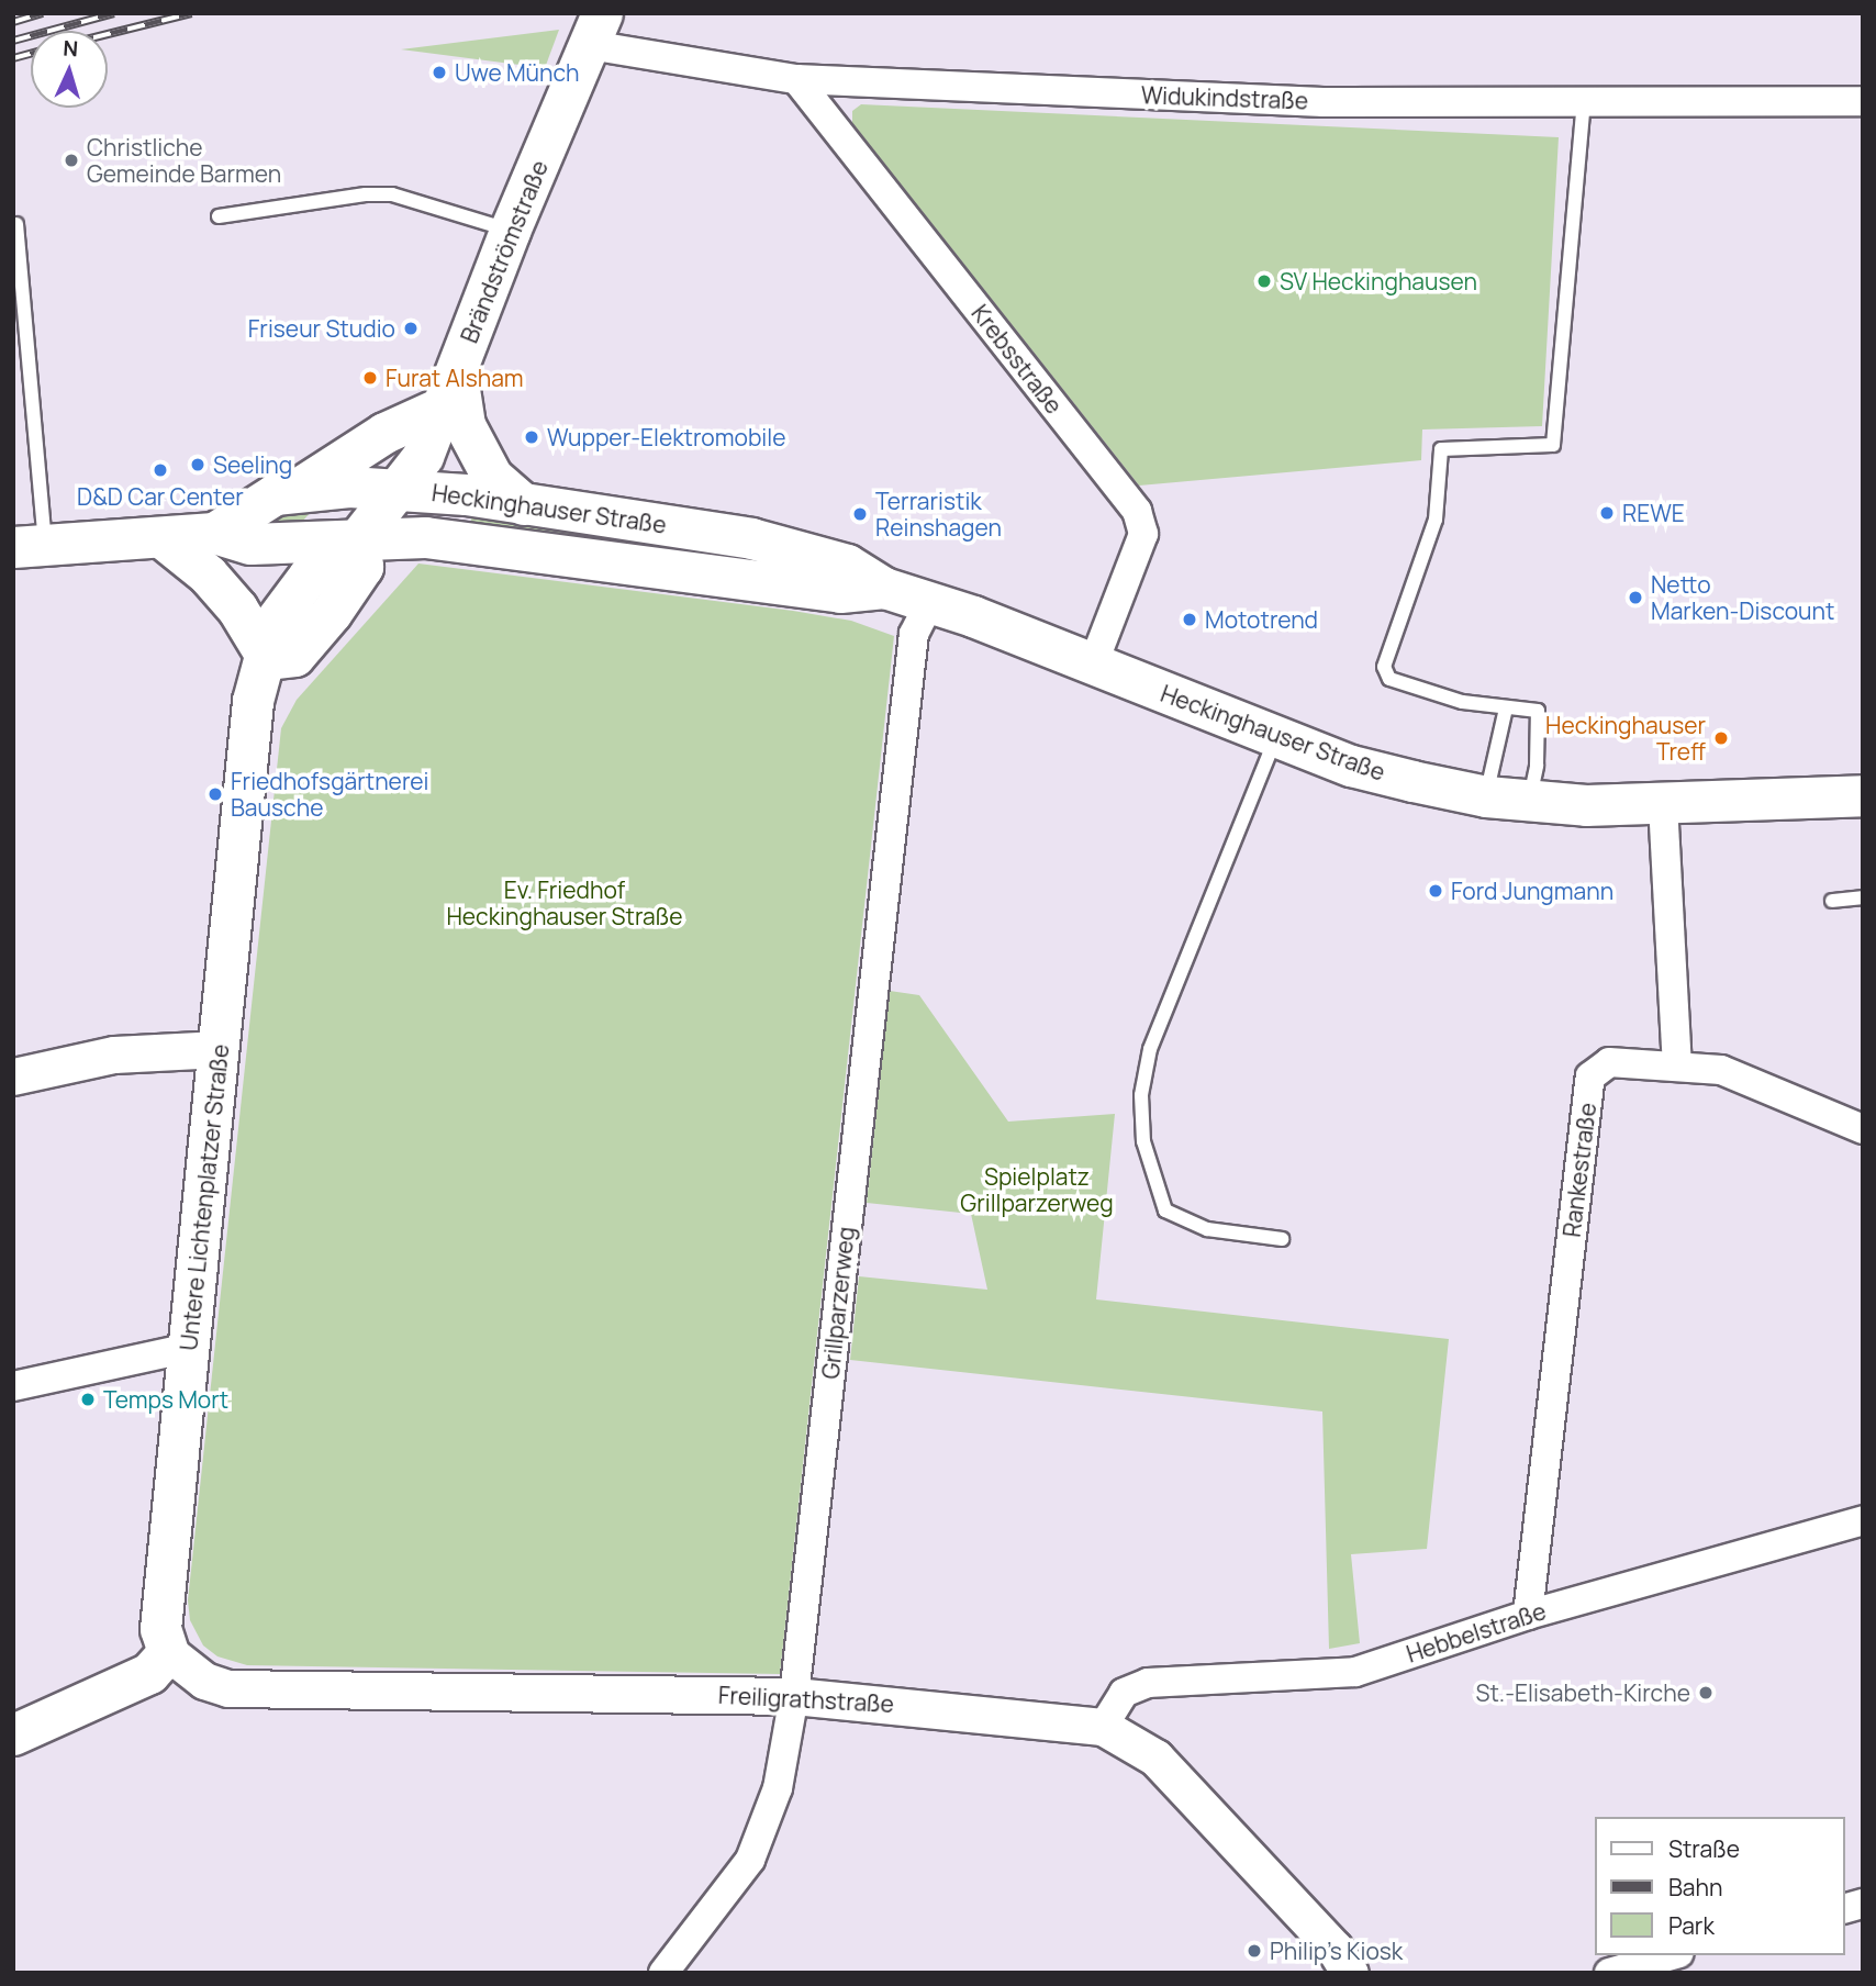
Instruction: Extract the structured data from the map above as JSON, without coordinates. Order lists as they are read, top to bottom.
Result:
{
  "streets": {
    "main road": ["Brändströmstraße", "Heckinghauser Straße", "Untere Lichtenplatzer Straße"],
    "street": [
      "Widukindstraße",
      "Krebsstraße",
      "Rankestraße",
      "Grillparzerweg",
      "Hebbelstraße",
      "Freiligrathstraße"
    ]
  },
  "crossings": [
    ["Widukindstraße", "Brändströmstraße"],
    ["Widukindstraße", "Krebsstraße"],
    ["Brändströmstraße", "Heckinghauser Straße"],
    ["Krebsstraße", "Heckinghauser Straße"],
    ["Heckinghauser Straße", "Grillparzerweg"],
    ["Rankestraße", "Hebbelstraße"],
    ["Untere Lichtenplatzer Straße", "Freiligrathstraße"],
    ["Grillparzerweg", "Freiligrathstraße"],
    ["Hebbelstraße", "Freiligrathstraße"]
  ],
  "parks": ["Ev. Friedhof Heckinghauser Straße", "Spielplatz Grillparzerweg"],
  "places": [
    "Uwe Münch",
    "Christliche Gemeinde Barmen",
    "SV Heckinghausen",
    "Friseur Studio",
    "Furat Alsham",
    "Wupper-Elektromobile",
    "Seeling",
    "D&D Car Center",
    "REWE",
    "Terraristik Reinshagen",
    "Netto Marken-Discount",
    "Mototrend",
    "Heckinghauser Treff",
    "Friedhofsgärtnerei Bausche",
    "Ford Jungmann",
    "Temps Mort",
    "St.-Elisabeth-Kirche",
    "Philip's Kiosk"
  ],
  "legend": ["Straße", "Bahn", "Park"],
  "north": "top"
}
